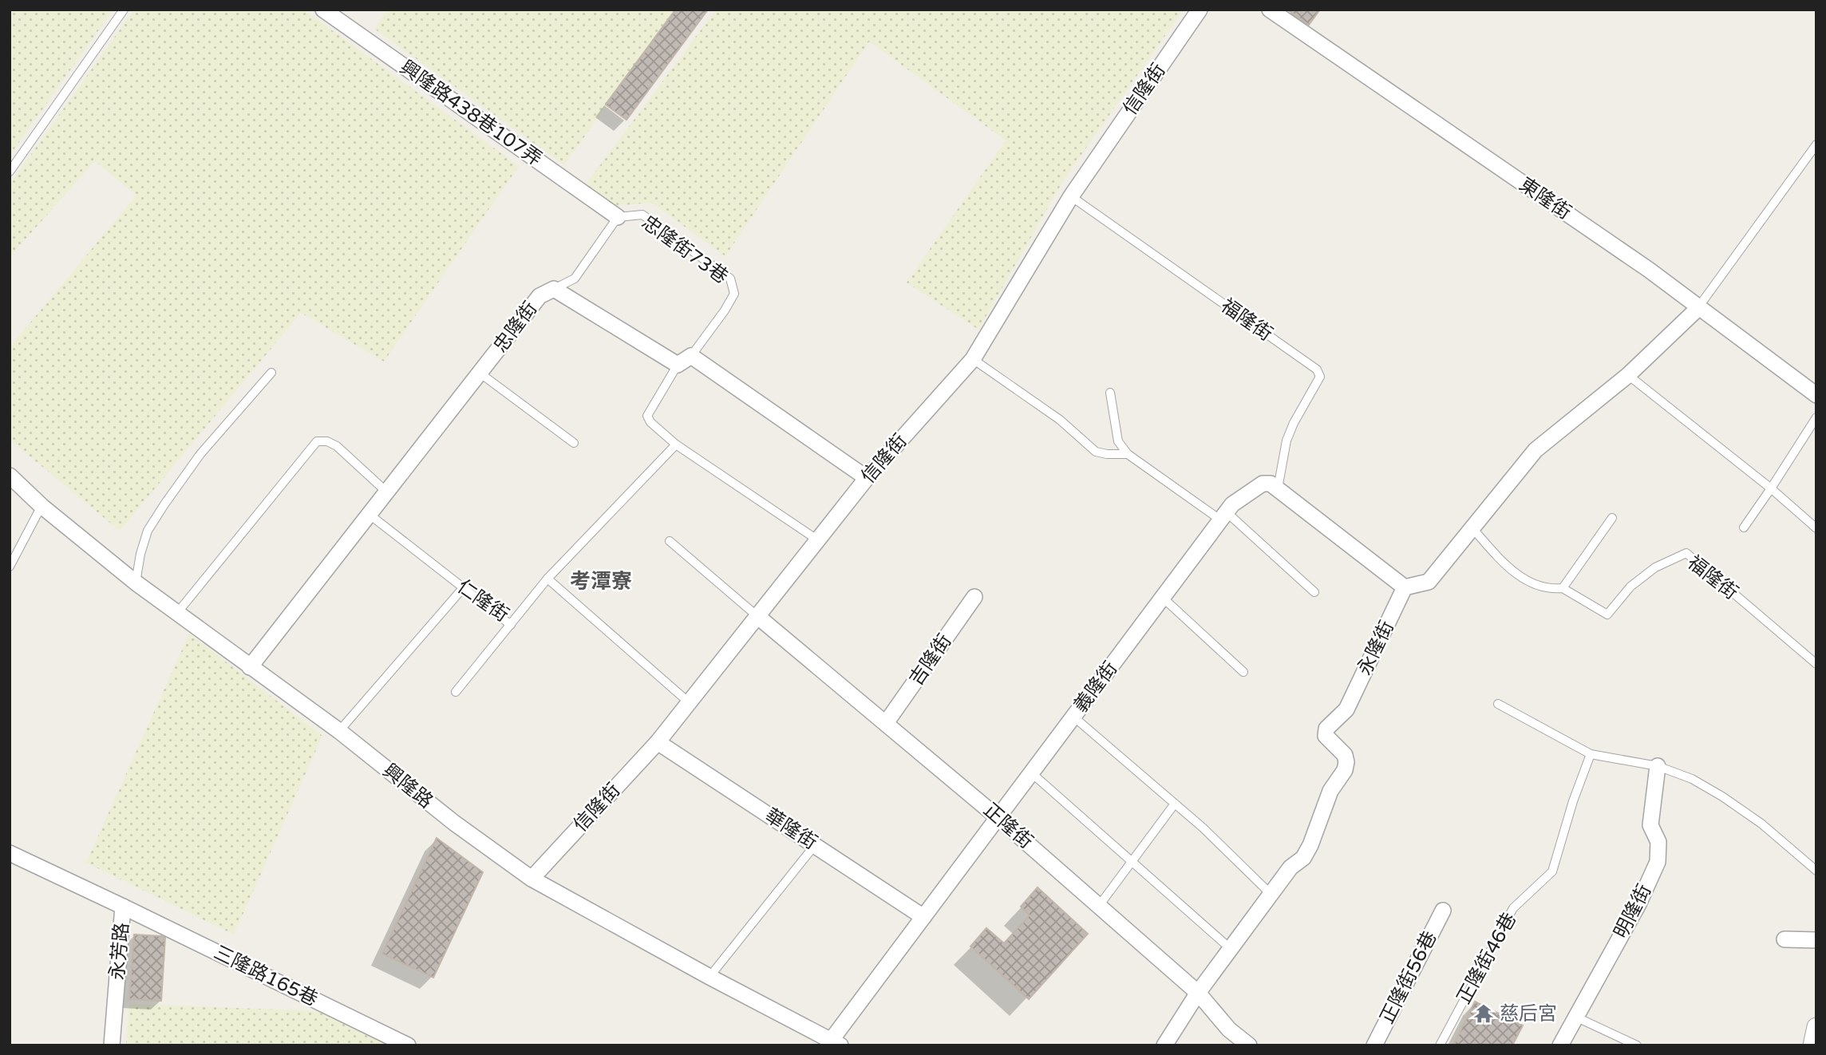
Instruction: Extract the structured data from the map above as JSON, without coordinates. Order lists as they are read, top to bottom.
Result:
{
  "streets": {
    "street": [
      "信隆街",
      "興隆路438巷107弄",
      "東隆街",
      "忠隆街",
      "永隆街",
      "吉隆街",
      "義隆街",
      "興隆路",
      "正隆街",
      "華隆街",
      "明隆街",
      "永芳路",
      "三隆路165巷",
      "正隆街56巷"
    ],
    "lane": [
      "忠隆街73巷",
      "福隆街",
      "仁隆街",
      "正隆街46巷"
    ]
  },
  "crossings": [
    ["信隆街", "福隆街"],
    ["信隆街", "興隆路"],
    ["信隆街", "正隆街"],
    ["信隆街", "華隆街"],
    ["興隆路438巷107弄", "忠隆街73巷"],
    ["忠隆街73巷", "忠隆街"],
    ["福隆街", "義隆街"],
    ["忠隆街", "仁隆街"],
    ["忠隆街", "興隆路"],
    ["永隆街", "正隆街"],
    ["吉隆街", "正隆街"],
    ["義隆街", "興隆路"],
    ["義隆街", "正隆街"],
    ["義隆街", "華隆街"],
    ["永芳路", "三隆路165巷"]
  ],
  "districts": ["考潭寮"],
  "places": {
    "temple": ["慈后宮"]
  }
}
